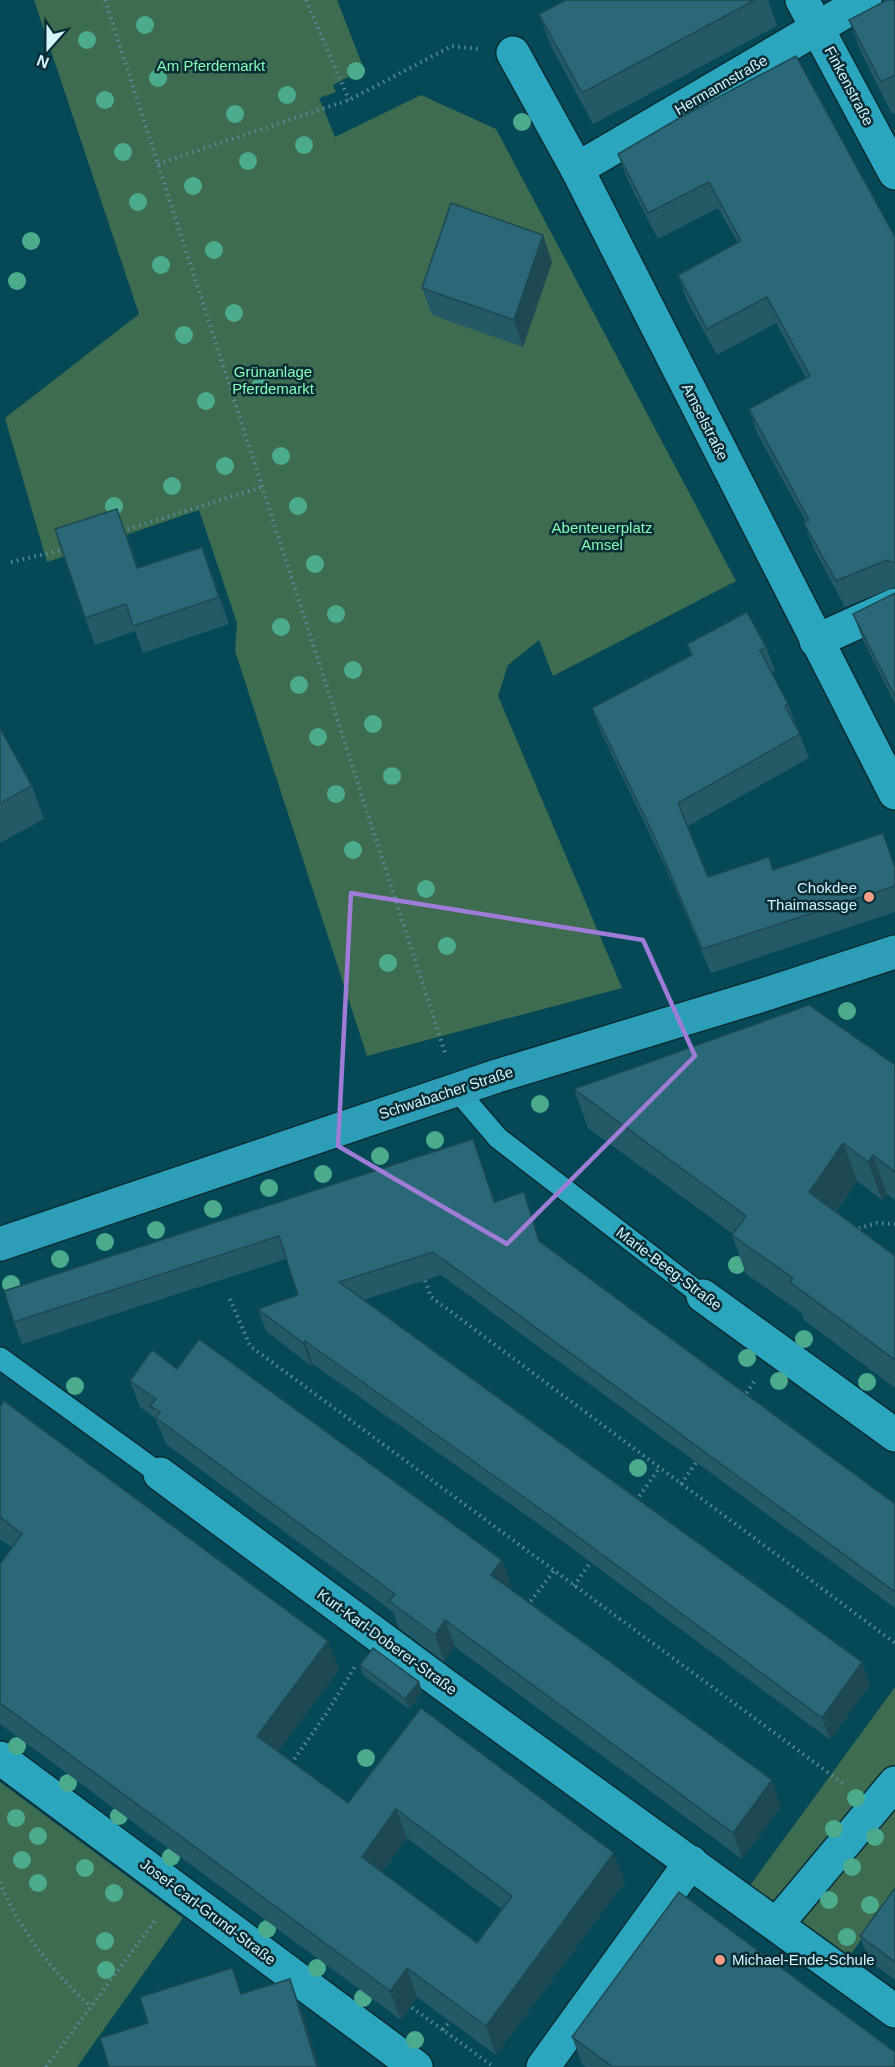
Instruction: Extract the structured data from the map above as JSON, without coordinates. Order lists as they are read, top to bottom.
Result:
{
  "streets": {
    "main road": ["Schwabacher Straße"],
    "street": [
      "Hermannstraße",
      "Finkenstraße",
      "Amselstraße",
      "Marie-Beeg-Straße",
      "Kurt-Karl-Doberer-Straße",
      "Josef-Carl-Grund-Straße"
    ]
  },
  "crossings": [
    ["Hermannstraße", "Finkenstraße"],
    ["Hermannstraße", "Amselstraße"],
    ["Schwabacher Straße", "Marie-Beeg-Straße"]
  ],
  "parks": ["Am Pferdemarkt", "Grünanlage Pferdemarkt", "Abenteuerplatz Amsel"],
  "places": ["Chokdee Thaimassage", "Michael-Ende-Schule"],
  "north": "bottom"
}
